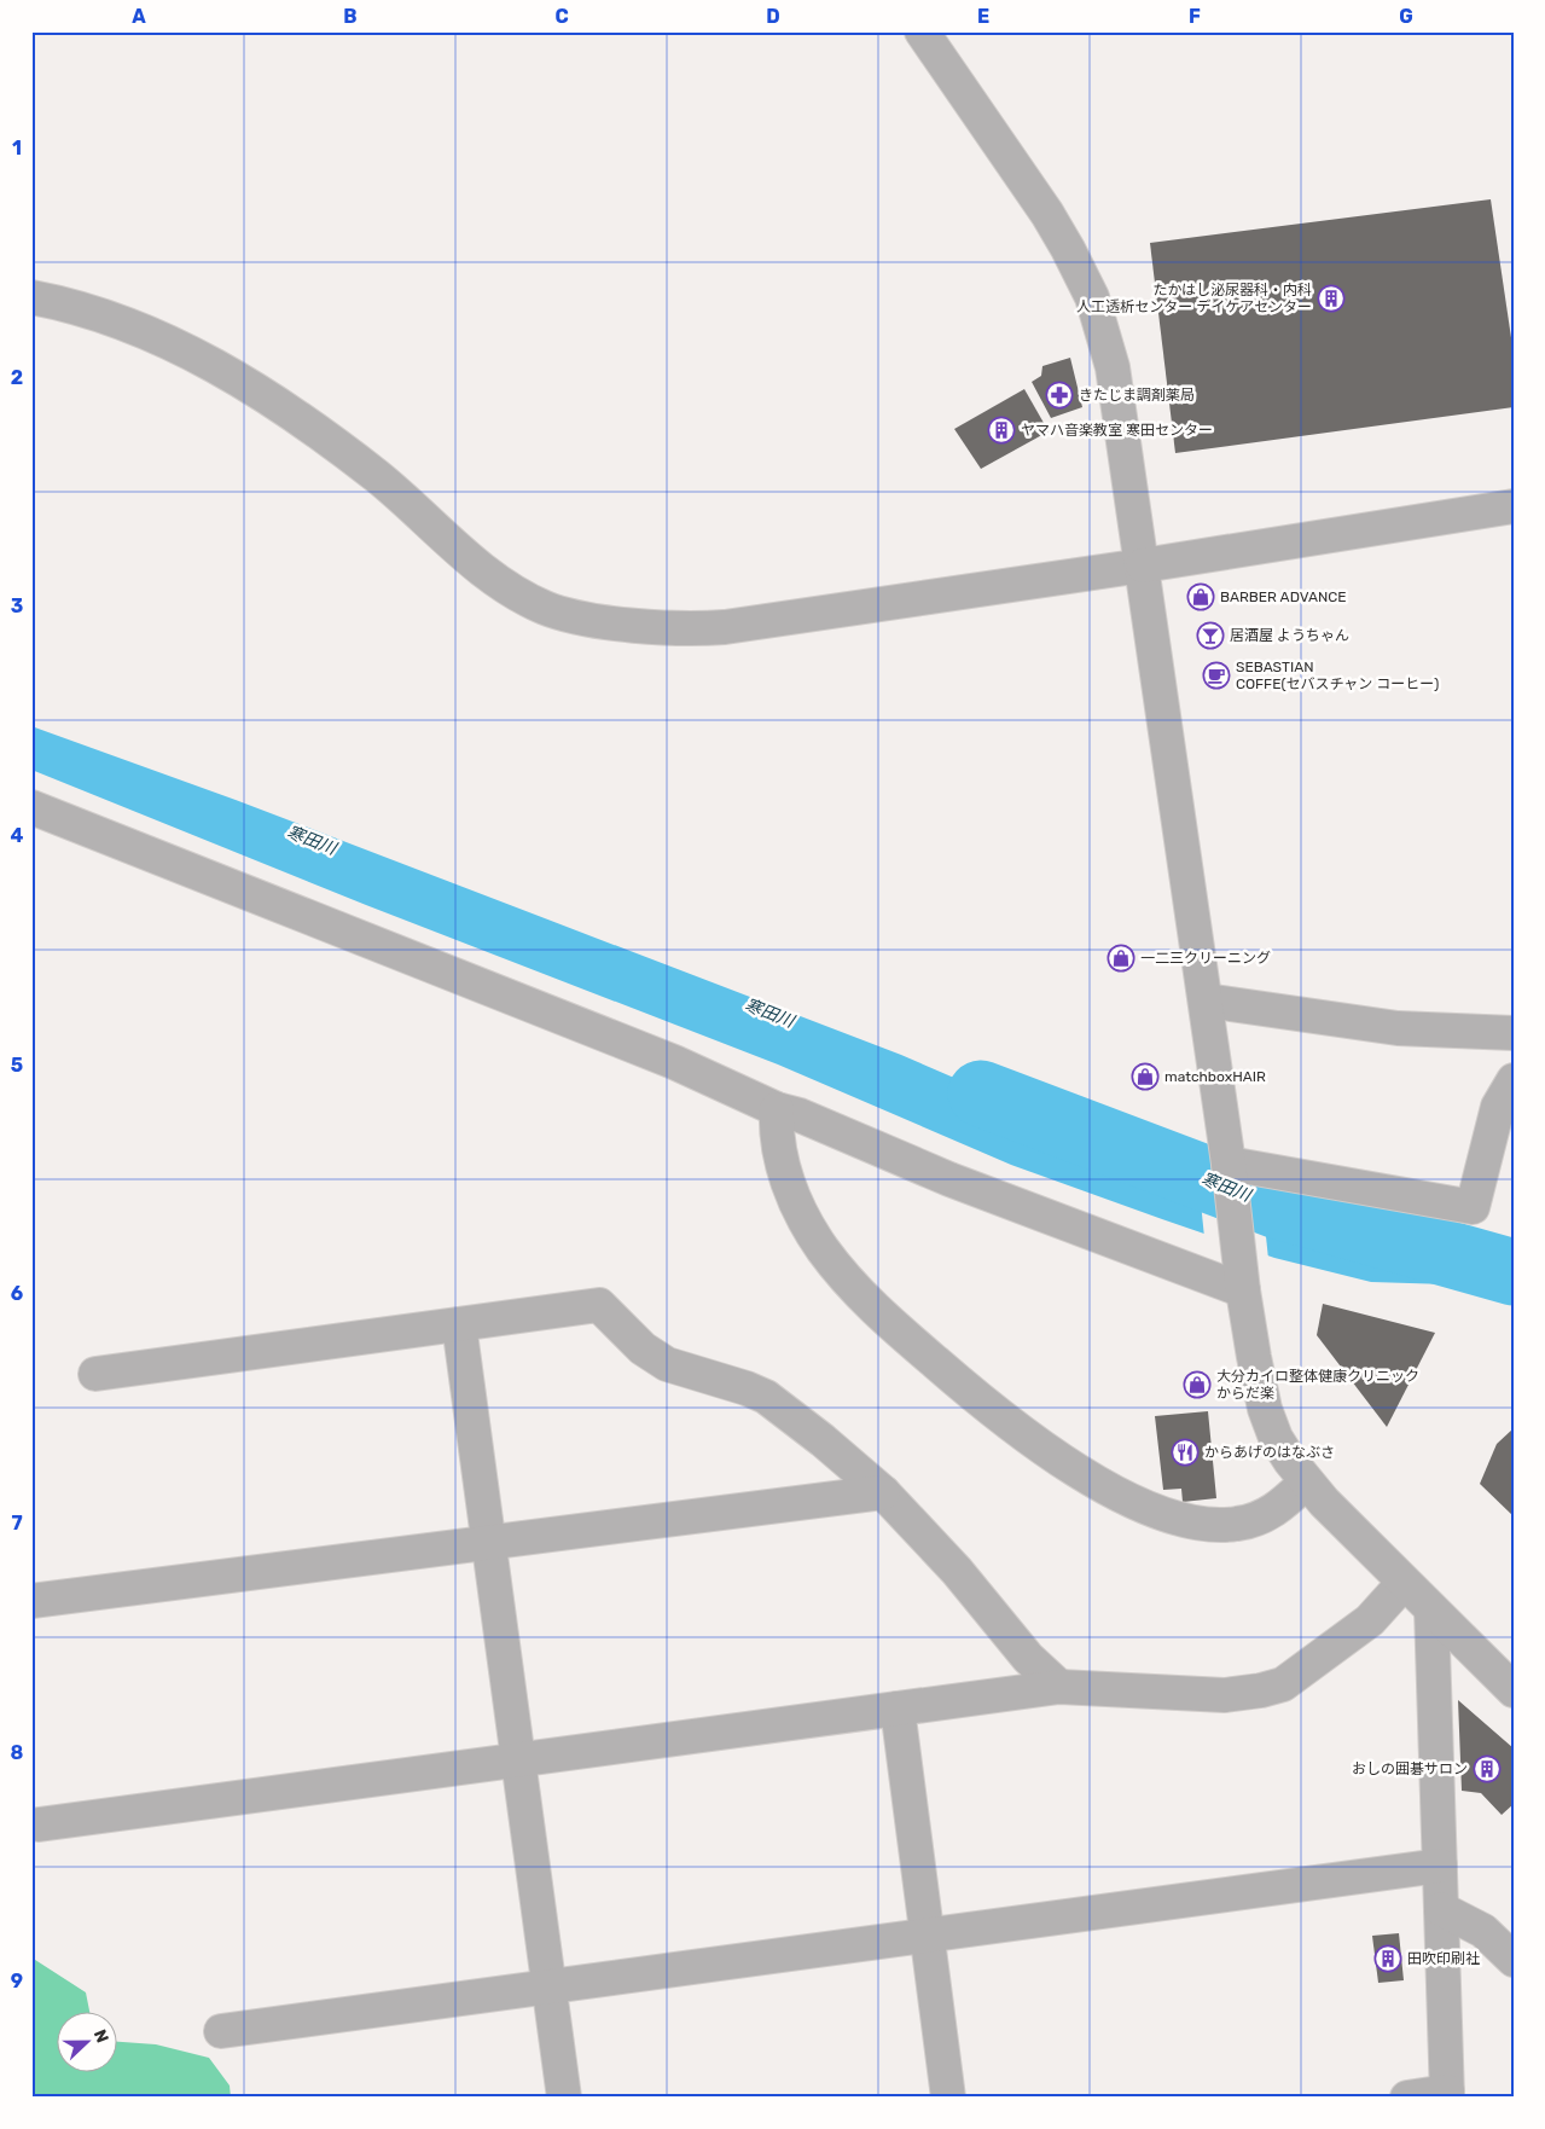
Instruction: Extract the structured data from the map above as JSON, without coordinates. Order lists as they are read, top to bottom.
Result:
{
  "water": ["寒田川"],
  "places": {
    "building": [
      "たかはし泌尿器科・内科 人工透析センター デイケアセンター",
      "ヤマハ音楽教室 寒田センター",
      "おしの囲碁サロン",
      "田吹印刷社"
    ],
    "pharmacy": ["きたじま調剤薬局"],
    "shop": [
      "BARBER ADVANCE",
      "一二三クリーニング",
      "matchboxHAIR",
      "大分カイロ整体健康クリニック からだ楽"
    ],
    "bar": ["居酒屋 ようちゃん"],
    "cafe": ["SEBASTIAN COFFE(セバスチャン コーヒー)"],
    "restaurant": ["からあげのはなぶさ"]
  },
  "north": "right",
  "grid": {
    "columns": [
      "A",
      "B",
      "C",
      "D",
      "E",
      "F",
      "G"
    ],
    "rows": [
      "1",
      "2",
      "3",
      "4",
      "5",
      "6",
      "7",
      "8",
      "9"
    ]
  }
}
